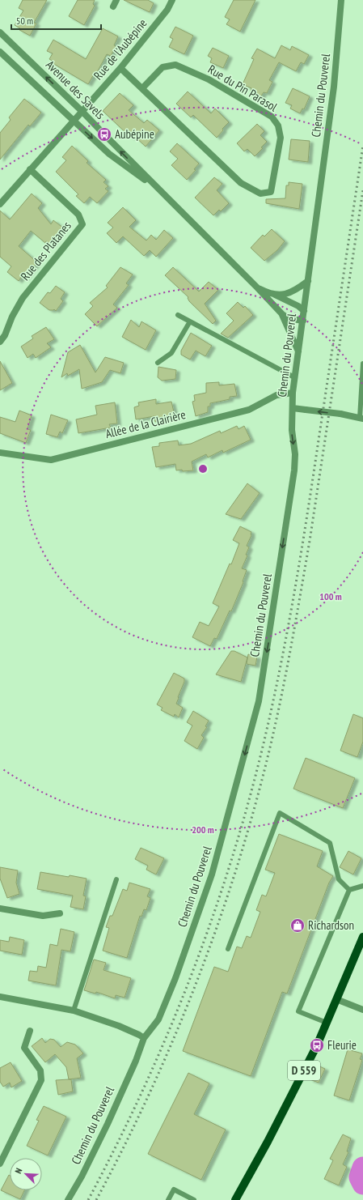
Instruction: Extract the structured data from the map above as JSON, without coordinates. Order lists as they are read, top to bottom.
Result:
{
  "streets": {
    "main road": ["D 559"],
    "street": [
      "Rue de l'Aubépine",
      "Rue du Pin Parasol",
      "Avenue des Savels",
      "Chemin du Pouverel",
      "Rue des Platanes",
      "Allée de la Clairière"
    ]
  },
  "crossings": [
    ["Rue de l'Aubépine", "Rue du Pin Parasol"],
    ["Rue de l'Aubépine", "Avenue des Savels"],
    ["Rue de l'Aubépine", "Rue des Platanes"],
    ["Avenue des Savels", "Chemin du Pouverel"],
    ["Chemin du Pouverel", "Allée de la Clairière"]
  ],
  "one_way": ["Chemin du Pouverel"],
  "places": {
    "bus stop": ["Aubépine", "Fleurie"],
    "shop": ["Richardson"]
  },
  "scale_bar": "50 m",
  "north": "top left",
  "rings": ["100 m", "200 m"]
}
